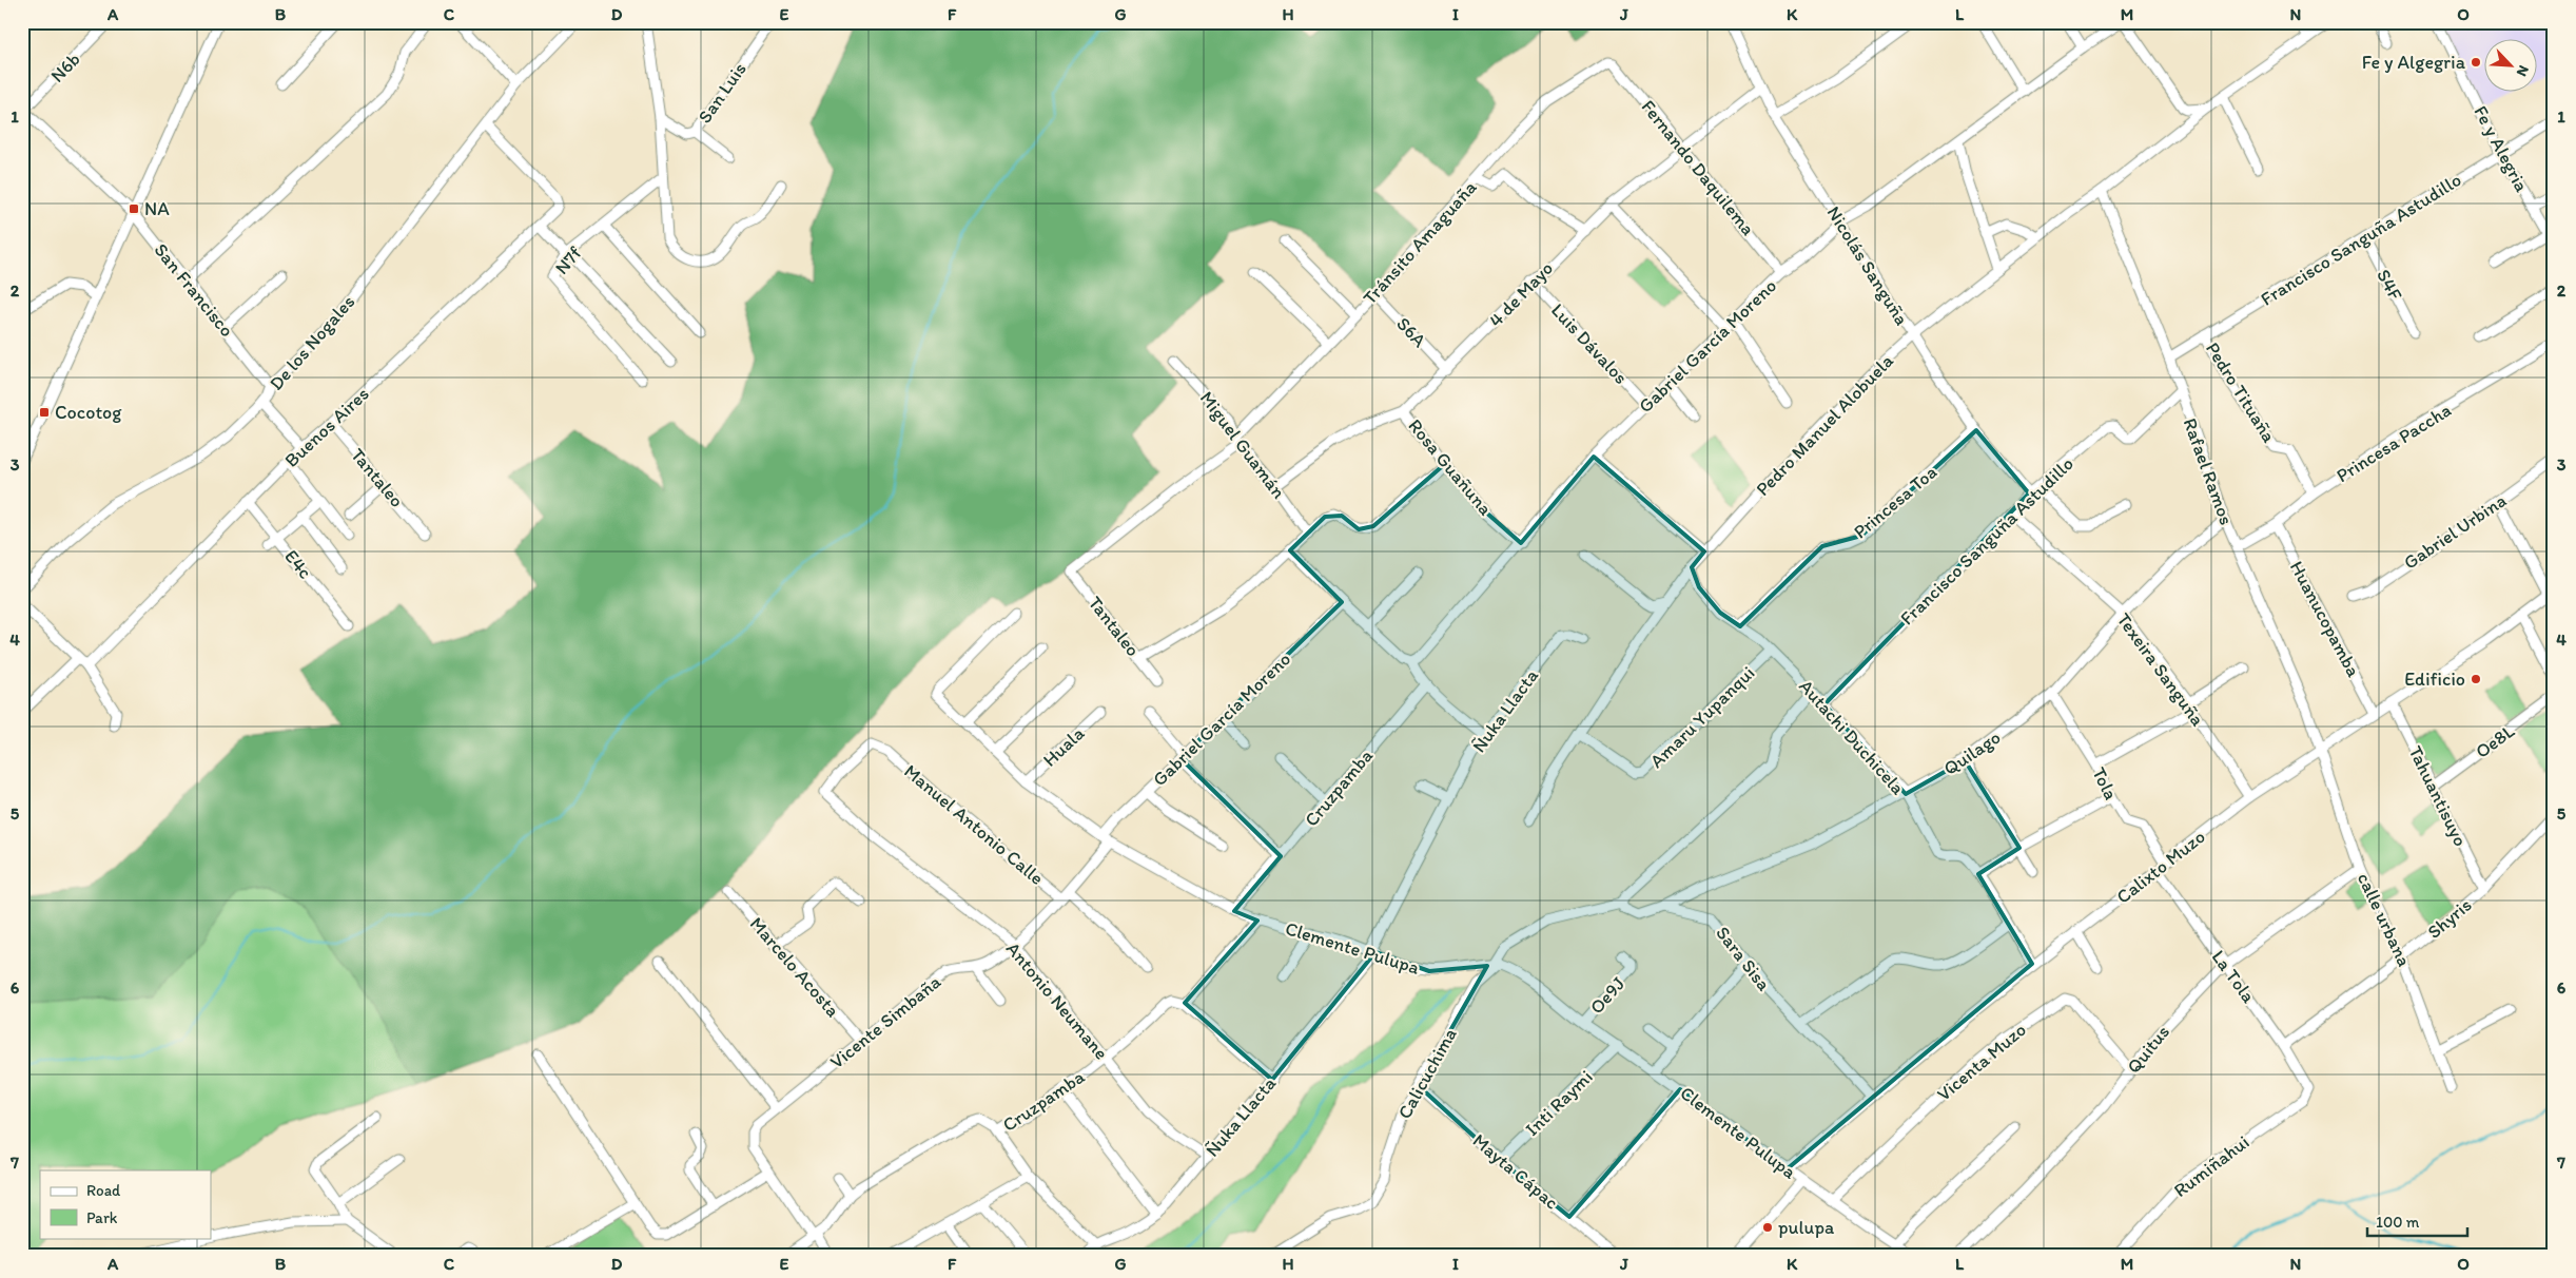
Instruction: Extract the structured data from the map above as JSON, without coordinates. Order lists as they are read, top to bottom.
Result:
{
  "streets": {
    "street": [
      "N6b",
      "San Luis",
      "Fe y Alegria",
      "Fernando Daquilema",
      "Francisco Sanguña Astudillo",
      "Tránsito Amaguaña",
      "N7f",
      "Nicolás Sanguña",
      "S4F",
      "San Francisco",
      "4 de Mayo",
      "S6A",
      "De los Nogales",
      "Luis Dávalos",
      "Gabriel García Moreno",
      "Pedro Tituaña",
      "Pedro Manuel Alobuela",
      "Buenos Aires",
      "Princesa Paccha",
      "Miguel Guamán",
      "Rosa Guañuna",
      "Rafael Ramos",
      "Tantaleo",
      "Princesa Toa",
      "Gabriel Urbina",
      "E4c",
      "Huanucopamba",
      "Texeira Sanguña",
      "Ñuka Llacta",
      "Amaru Yupanqui",
      "Autachi Duchicela",
      "Oe8L",
      "Huala",
      "Quilago",
      "Tola",
      "Cruzpamba",
      "Tahuantisuyo",
      "Manuel Antonio Calle",
      "Calixto Muzo",
      "Shyris",
      "calle urbana",
      "Clemente Pulupa",
      "Sara Sisa",
      "Marcelo Acosta",
      "La Tola",
      "Oe9J",
      "Antonio Neumane",
      "Vicente Simbaña",
      "Quitus",
      "Vicenta Muzo",
      "Calicuchima",
      "Inti Raymi",
      "Rumiñahui",
      "Mayta Cápac"
    ]
  },
  "crossings": [
    ["N6b", "San Francisco"],
    ["Fe y Alegria", "Francisco Sanguña Astudillo"],
    ["Fernando Daquilema", "Tránsito Amaguaña"],
    ["Fernando Daquilema", "4 de Mayo"],
    ["Fernando Daquilema", "Gabriel García Moreno"],
    ["Francisco Sanguña Astudillo", "Nicolás Sanguña"],
    ["Francisco Sanguña Astudillo", "S4F"],
    ["Francisco Sanguña Astudillo", "Pedro Tituaña"],
    ["Francisco Sanguña Astudillo", "Rafael Ramos"],
    ["Francisco Sanguña Astudillo", "Texeira Sanguña"],
    ["Francisco Sanguña Astudillo", "Autachi Duchicela"],
    ["Tránsito Amaguaña", "S6A"],
    ["Tránsito Amaguaña", "Miguel Guamán"],
    ["Tránsito Amaguaña", "Tantaleo"],
    ["Nicolás Sanguña", "4 de Mayo"],
    ["Nicolás Sanguña", "Gabriel García Moreno"],
    ["Nicolás Sanguña", "Pedro Manuel Alobuela"],
    ["Nicolás Sanguña", "Princesa Toa"],
    ["San Francisco", "De los Nogales"],
    ["4 de Mayo", "S6A"],
    ["4 de Mayo", "Luis Dávalos"],
    ["4 de Mayo", "Miguel Guamán"],
    ["4 de Mayo", "Rosa Guañuna"],
    ["De los Nogales", "Buenos Aires"],
    ["Luis Dávalos", "Gabriel García Moreno"],
    ["Gabriel García Moreno", "Pedro Manuel Alobuela"],
    ["Gabriel García Moreno", "Rosa Guañuna"],
    ["Gabriel García Moreno", "Clemente Pulupa"],
    ["Gabriel García Moreno", "Vicente Simbaña"],
    ["Pedro Tituaña", "Princesa Paccha"],
    ["Pedro Manuel Alobuela", "Rafael Ramos"],
    ["Pedro Manuel Alobuela", "Amaru Yupanqui"],
    ["Pedro Manuel Alobuela", "Autachi Duchicela"],
    ["Buenos Aires", "Tantaleo"],
    ["Buenos Aires", "E4c"],
    ["Princesa Paccha", "Rafael Ramos"],
    ["Princesa Paccha", "Huanucopamba"],
    ["Rafael Ramos", "Quilago"],
    ["Rafael Ramos", "Calixto Muzo"],
    ["Rafael Ramos", "calle urbana"],
    ["Princesa Toa", "Autachi Duchicela"],
    ["Huanucopamba", "Calixto Muzo"],
    ["Texeira Sanguña", "Quilago"],
    ["Texeira Sanguña", "Calixto Muzo"],
    ["Ñuka Llacta", "Clemente Pulupa"],
    ["Ñuka Llacta", "Antonio Neumane"],
    ["Amaru Yupanqui", "Autachi Duchicela"],
    ["Autachi Duchicela", "Quilago"],
    ["Autachi Duchicela", "Calixto Muzo"],
    ["Oe8L", "Tahuantisuyo"],
    ["Huala", "Clemente Pulupa"],
    ["Quilago", "Tola"],
    ["Quilago", "Sara Sisa"],
    ["Tola", "Calixto Muzo"],
    ["Tola", "La Tola"],
    ["Cruzpamba", "Clemente Pulupa"],
    ["Cruzpamba", "Antonio Neumane"],
    ["Cruzpamba", "Vicente Simbaña"],
    ["Tahuantisuyo", "Calixto Muzo"],
    ["Tahuantisuyo", "Shyris"],
    ["Manuel Antonio Calle", "Antonio Neumane"],
    ["Manuel Antonio Calle", "Vicente Simbaña"],
    ["Calixto Muzo", "calle urbana"],
    ["Calixto Muzo", "Clemente Pulupa"],
    ["Calixto Muzo", "Sara Sisa"],
    ["Calixto Muzo", "La Tola"],
    ["Shyris", "calle urbana"],
    ["Shyris", "La Tola"],
    ["calle urbana", "Quitus"],
    ["Clemente Pulupa", "Oe9J"],
    ["Clemente Pulupa", "Vicente Simbaña"],
    ["Clemente Pulupa", "Vicenta Muzo"],
    ["Clemente Pulupa", "Calicuchima"],
    ["Clemente Pulupa", "Inti Raymi"],
    ["Marcelo Acosta", "Vicente Simbaña"],
    ["La Tola", "Quitus"],
    ["La Tola", "Rumiñahui"],
    ["Antonio Neumane", "Vicente Simbaña"],
    ["Quitus", "Vicenta Muzo"],
    ["Calicuchima", "Mayta Cápac"],
    ["Inti Raymi", "Mayta Cápac"]
  ],
  "places": {
    "other": ["Fe y Algegria", "Edificio", "pulupa"],
    "transit": ["NA", "Cocotog"]
  },
  "legend": ["Road", "Park"],
  "scale_bar": "100 m",
  "north": "bottom right",
  "grid": {
    "columns": [
      "A",
      "B",
      "C",
      "D",
      "E",
      "F",
      "G",
      "H",
      "I",
      "J",
      "K",
      "L",
      "M",
      "N",
      "O"
    ],
    "rows": [
      "1",
      "2",
      "3",
      "4",
      "5",
      "6",
      "7"
    ]
  }
}
